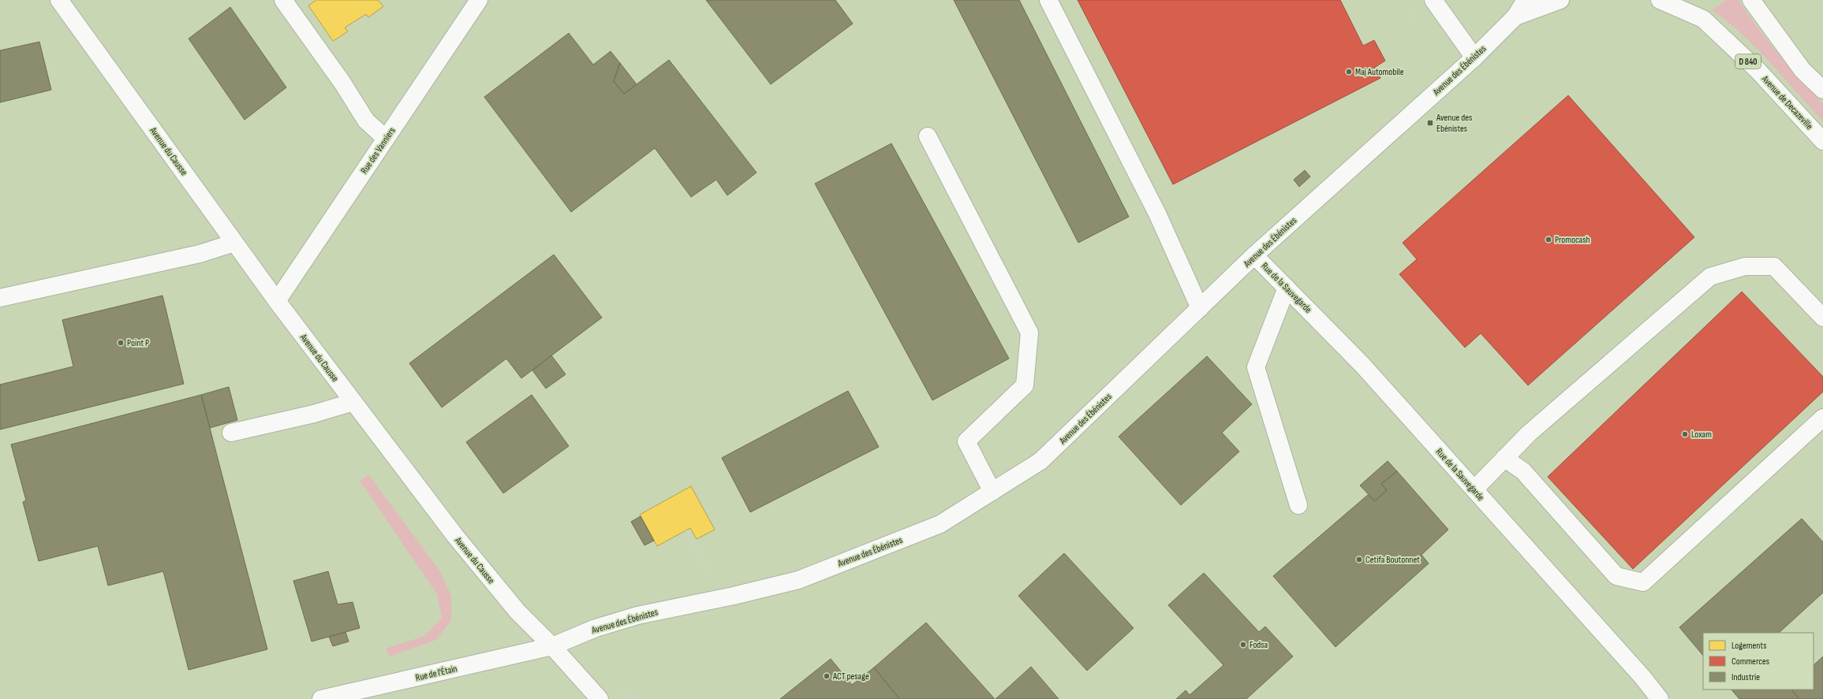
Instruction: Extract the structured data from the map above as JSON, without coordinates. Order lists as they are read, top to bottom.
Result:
{
  "streets": {
    "street": [
      "D 840",
      "Avenue des Ébénistes",
      "Avenue de Decazeville",
      "Rue des Vanniers",
      "Avenue du Causse",
      "Rue de la Sauvegarde",
      "Rue de l'Étain"
    ]
  },
  "crossings": [
    ["Avenue des Ébénistes", "Avenue du Causse"],
    ["Avenue des Ébénistes", "Rue de la Sauvegarde"],
    ["Avenue des Ébénistes", "Rue de l'Étain"],
    ["Rue des Vanniers", "Avenue du Causse"],
    ["Avenue du Causse", "Rue de l'Étain"]
  ],
  "places": {
    "other": [
      "Maj Automobile",
      "Promocash",
      "Point P",
      "Loxam",
      "Cetifa Boutonnet",
      "Fodsa",
      "ACT pesage"
    ],
    "transit": ["Avenue des Ebénistes"]
  },
  "legend": ["Logements", "Commerces", "Industrie"]
}
